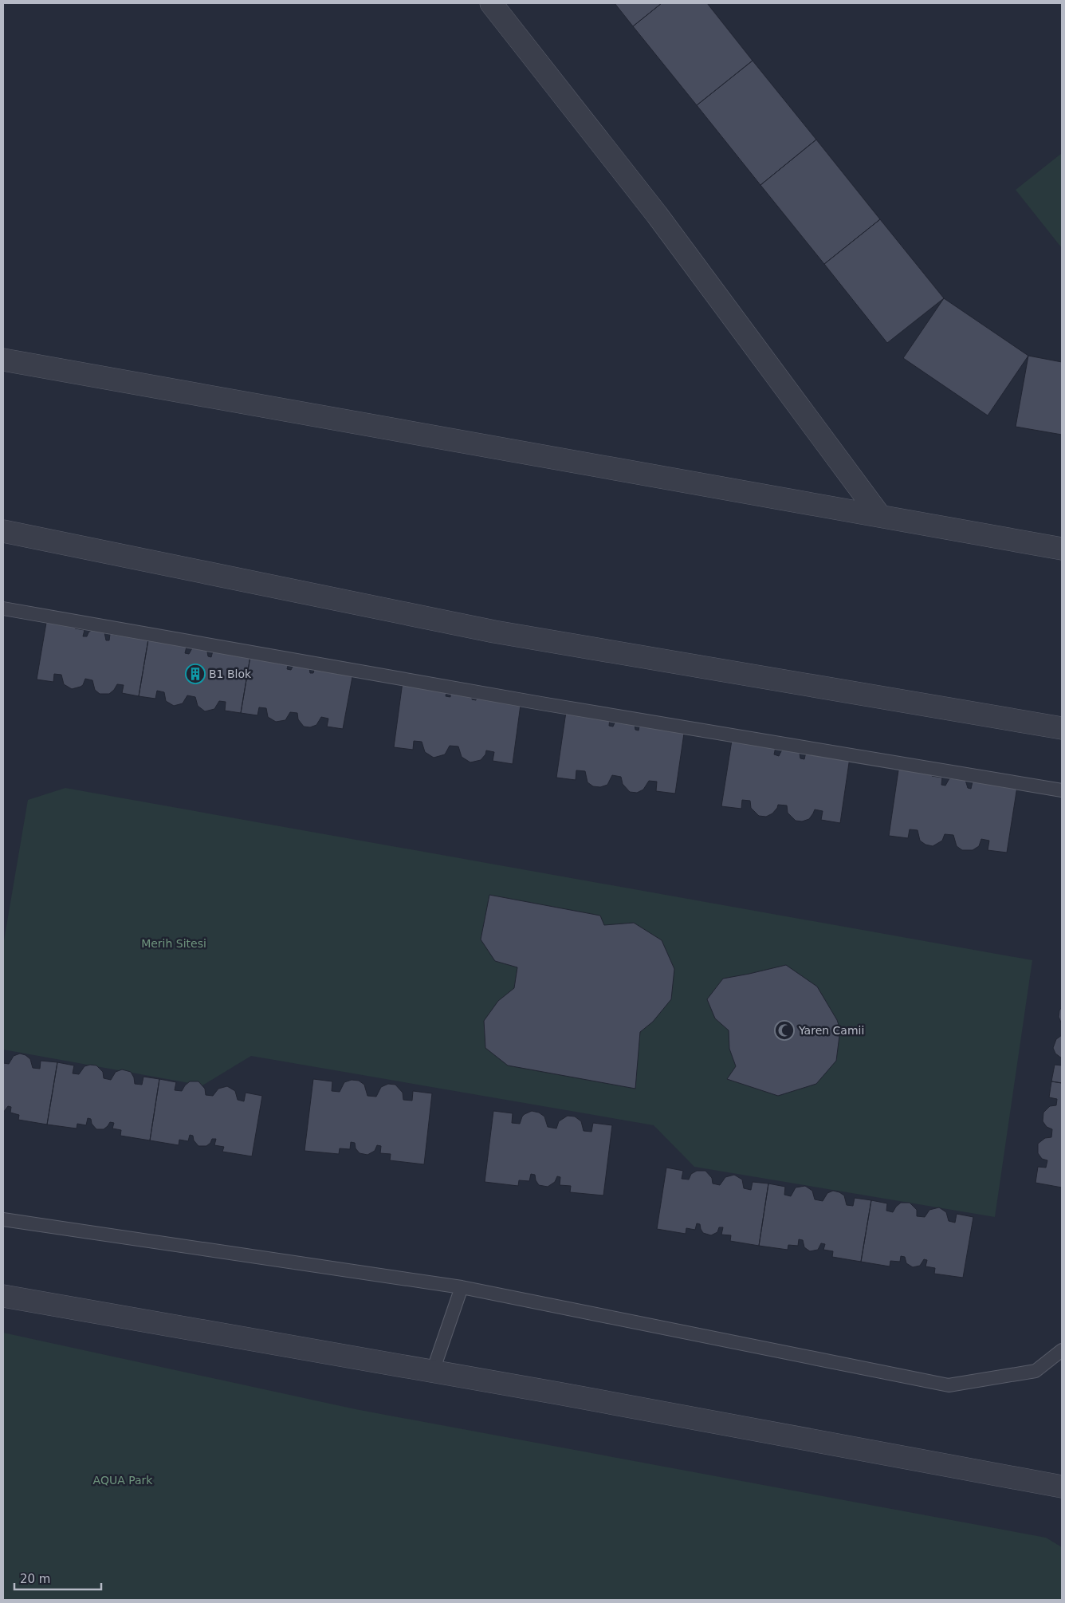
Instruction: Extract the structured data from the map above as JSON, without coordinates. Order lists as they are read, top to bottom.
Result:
{
  "parks": ["Merih Sitesi", "AQUA Park"],
  "places": {
    "building": ["B1 Blok"],
    "mosque": ["Yaren Camii"]
  },
  "scale_bar": "20 m"
}
